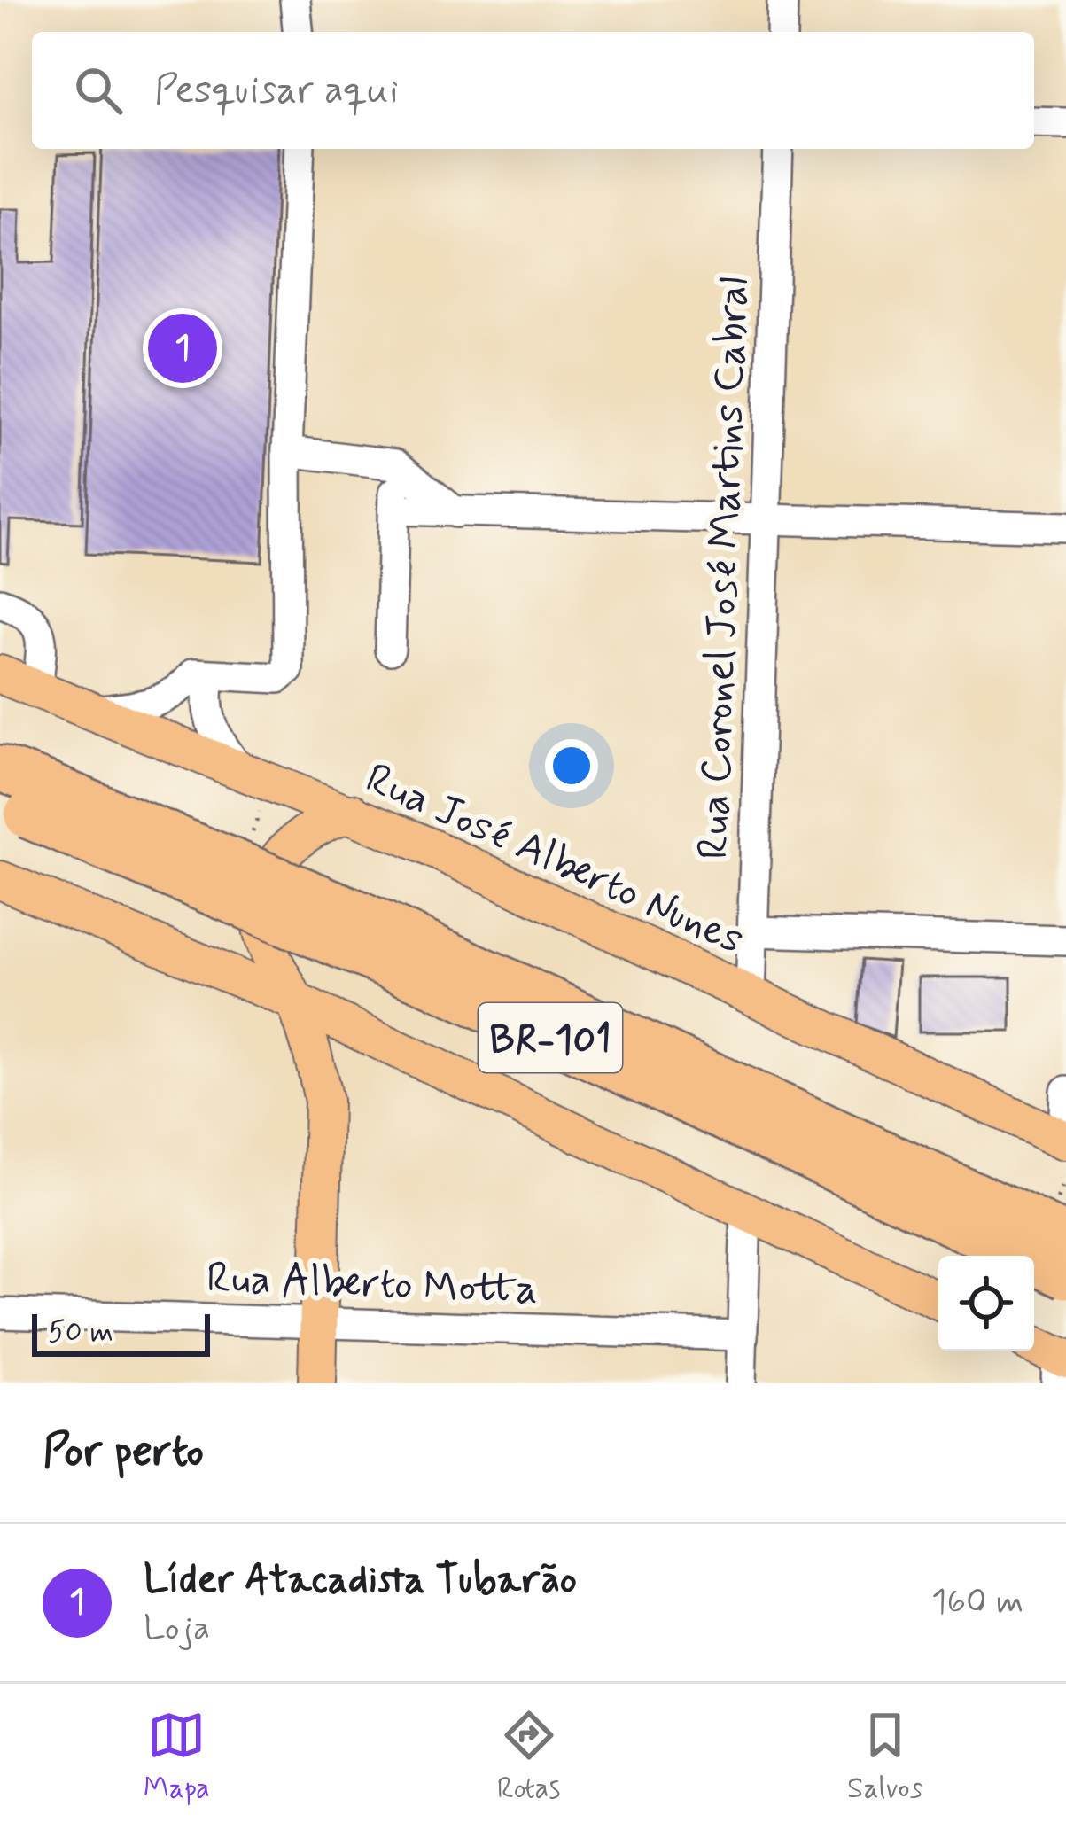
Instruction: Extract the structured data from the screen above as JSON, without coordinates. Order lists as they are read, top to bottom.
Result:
{
  "streets": {
    "highway": ["BR-101"],
    "main road": ["Rua José Alberto Nunes"],
    "street": ["Rua Coronel José Martins Cabral", "Rua Alberto Motta"]
  },
  "crossings": [
    ["Rua Coronel José Martins Cabral", "Rua José Alberto Nunes"]
  ],
  "scale_bar": "50 m",
  "page": {
    "search": "Pesquisar aqui",
    "pins": "1",
    "scale": "50 m",
    "heading": "Por perto",
    "list": [
      {
        "mark": "1",
        "name": "Líder Atacadista Tubarão",
        "note": "Loja",
        "value": "160 m"
      }
    ],
    "nav": ["Mapa", "Rotas", "Salvos"]
  }
}
